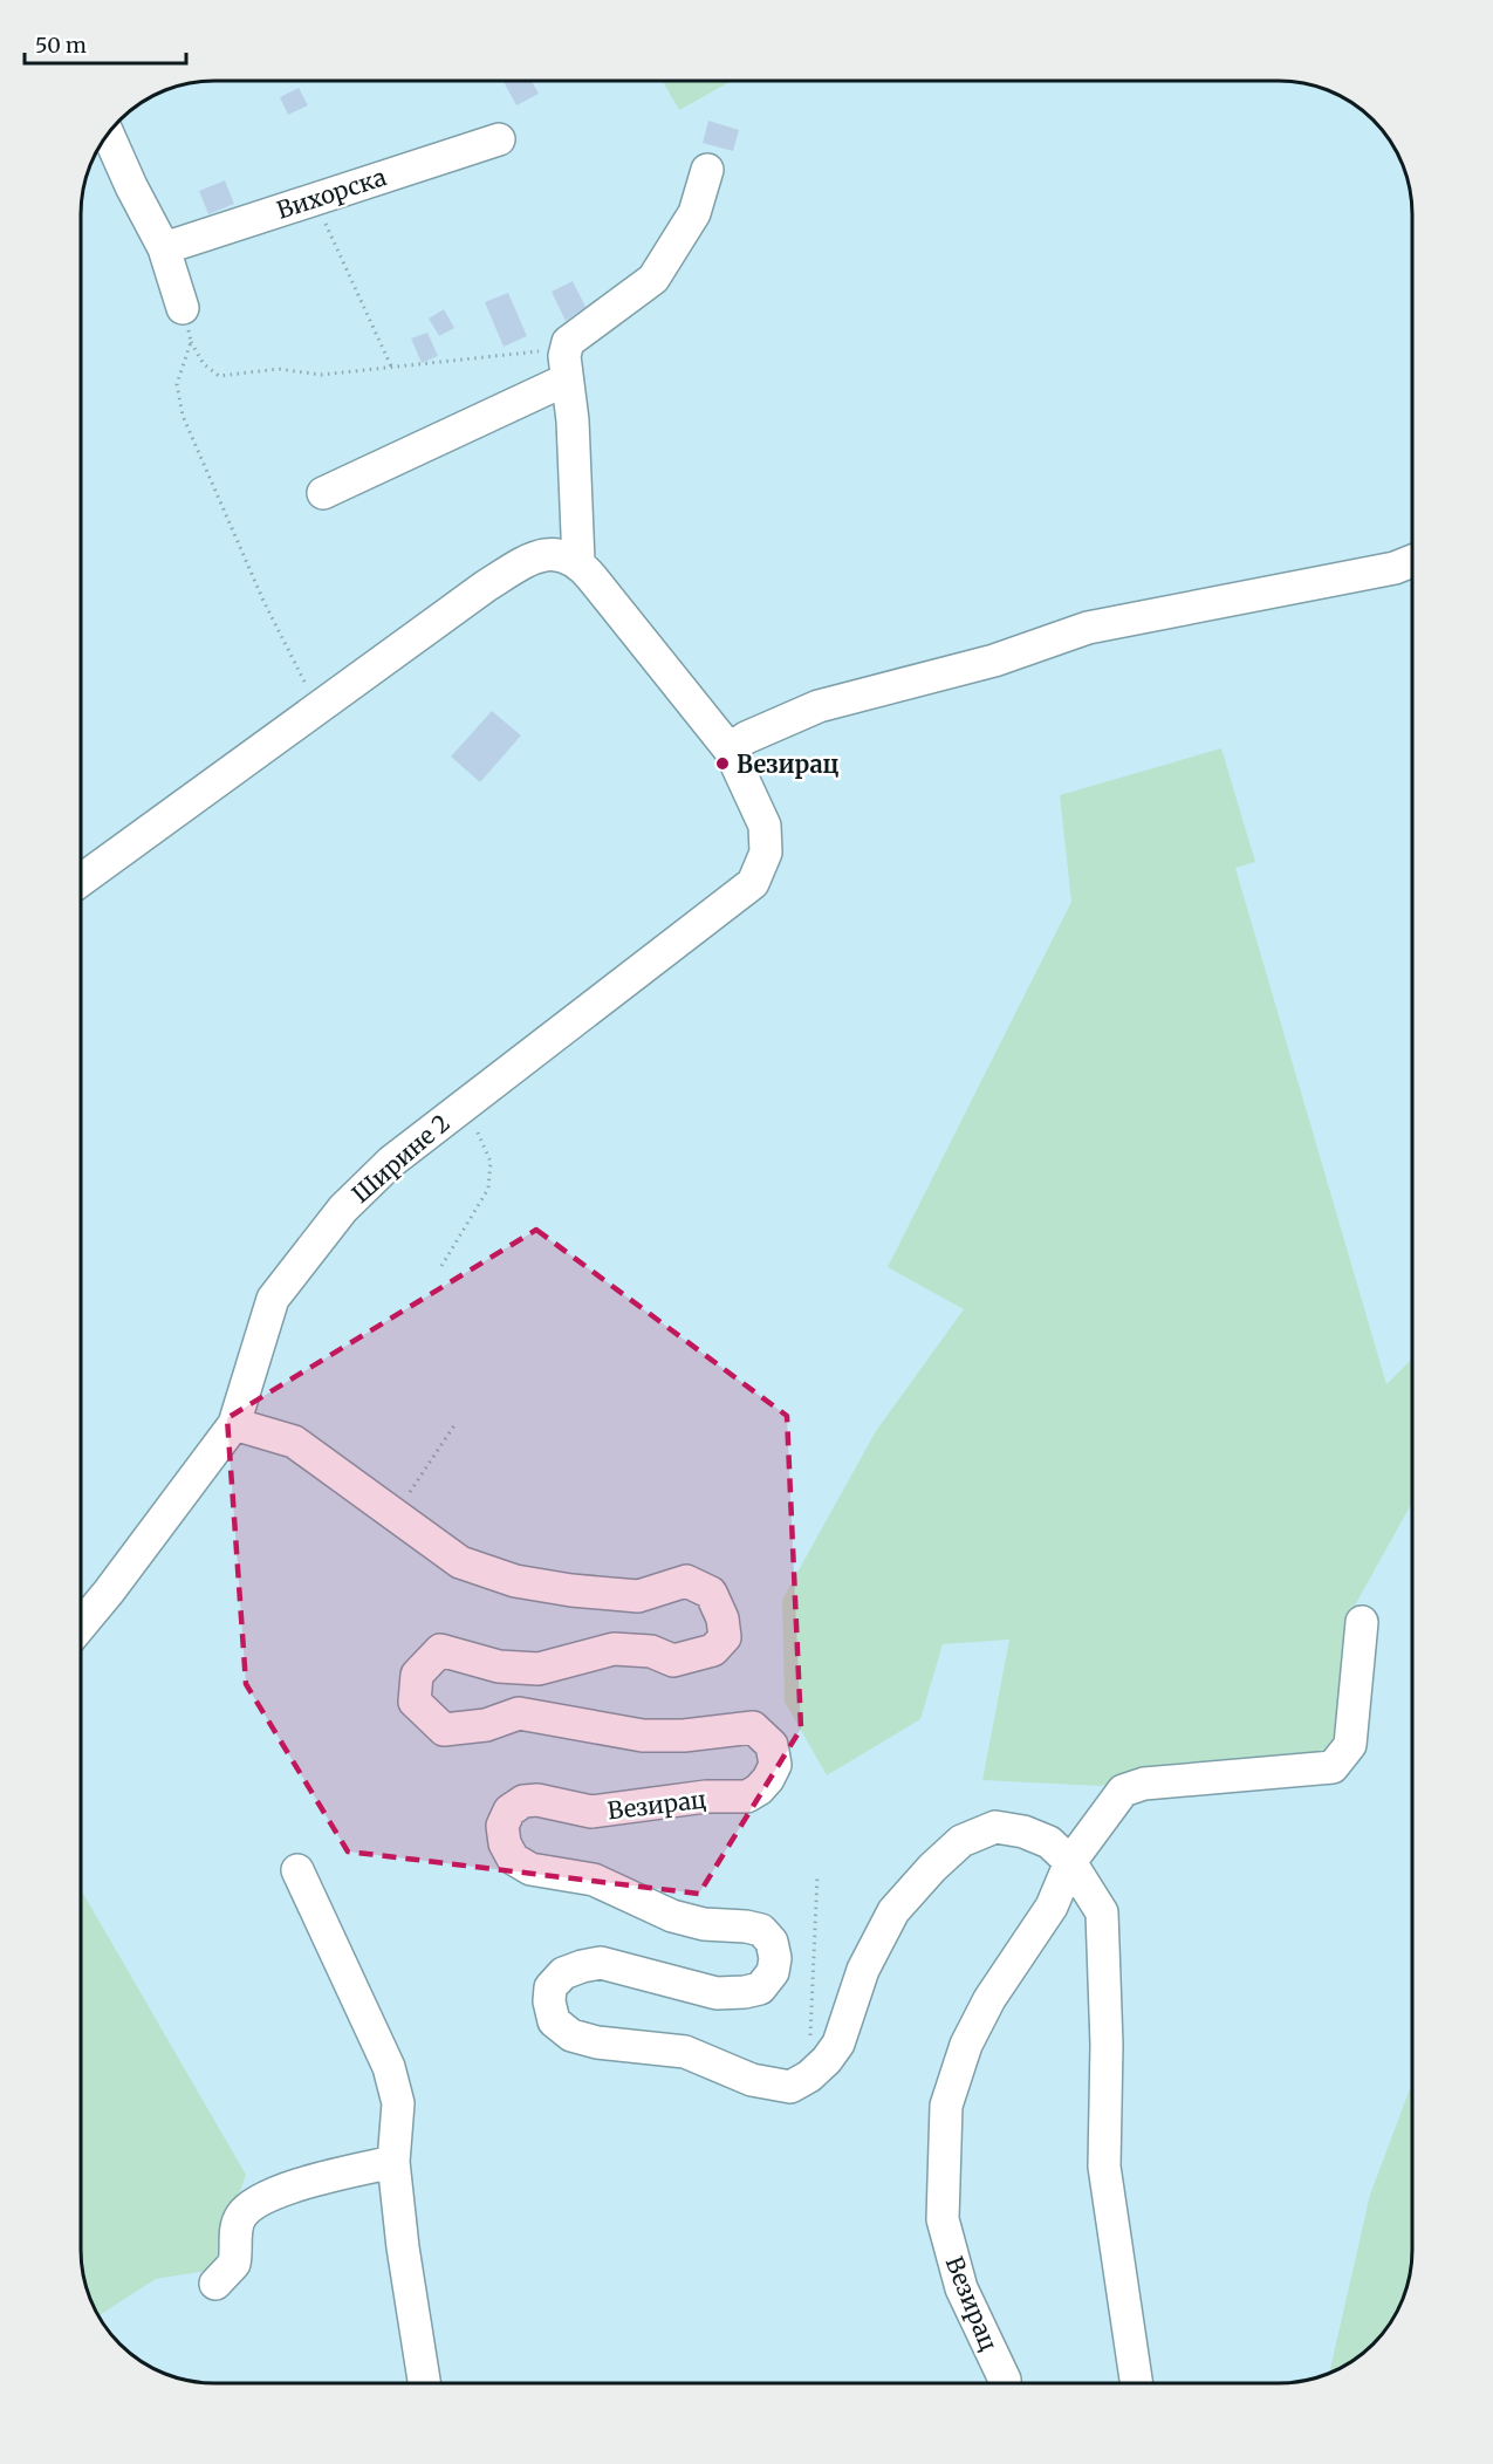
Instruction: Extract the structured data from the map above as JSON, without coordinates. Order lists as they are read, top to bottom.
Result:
{
  "streets": {
    "street": ["Вихорска", "Ширине 2", "Везирац"]
  },
  "crossings": [
    ["Ширине 2", "Везирац"]
  ],
  "places": ["Везирац"],
  "scale_bar": "50 m"
}
